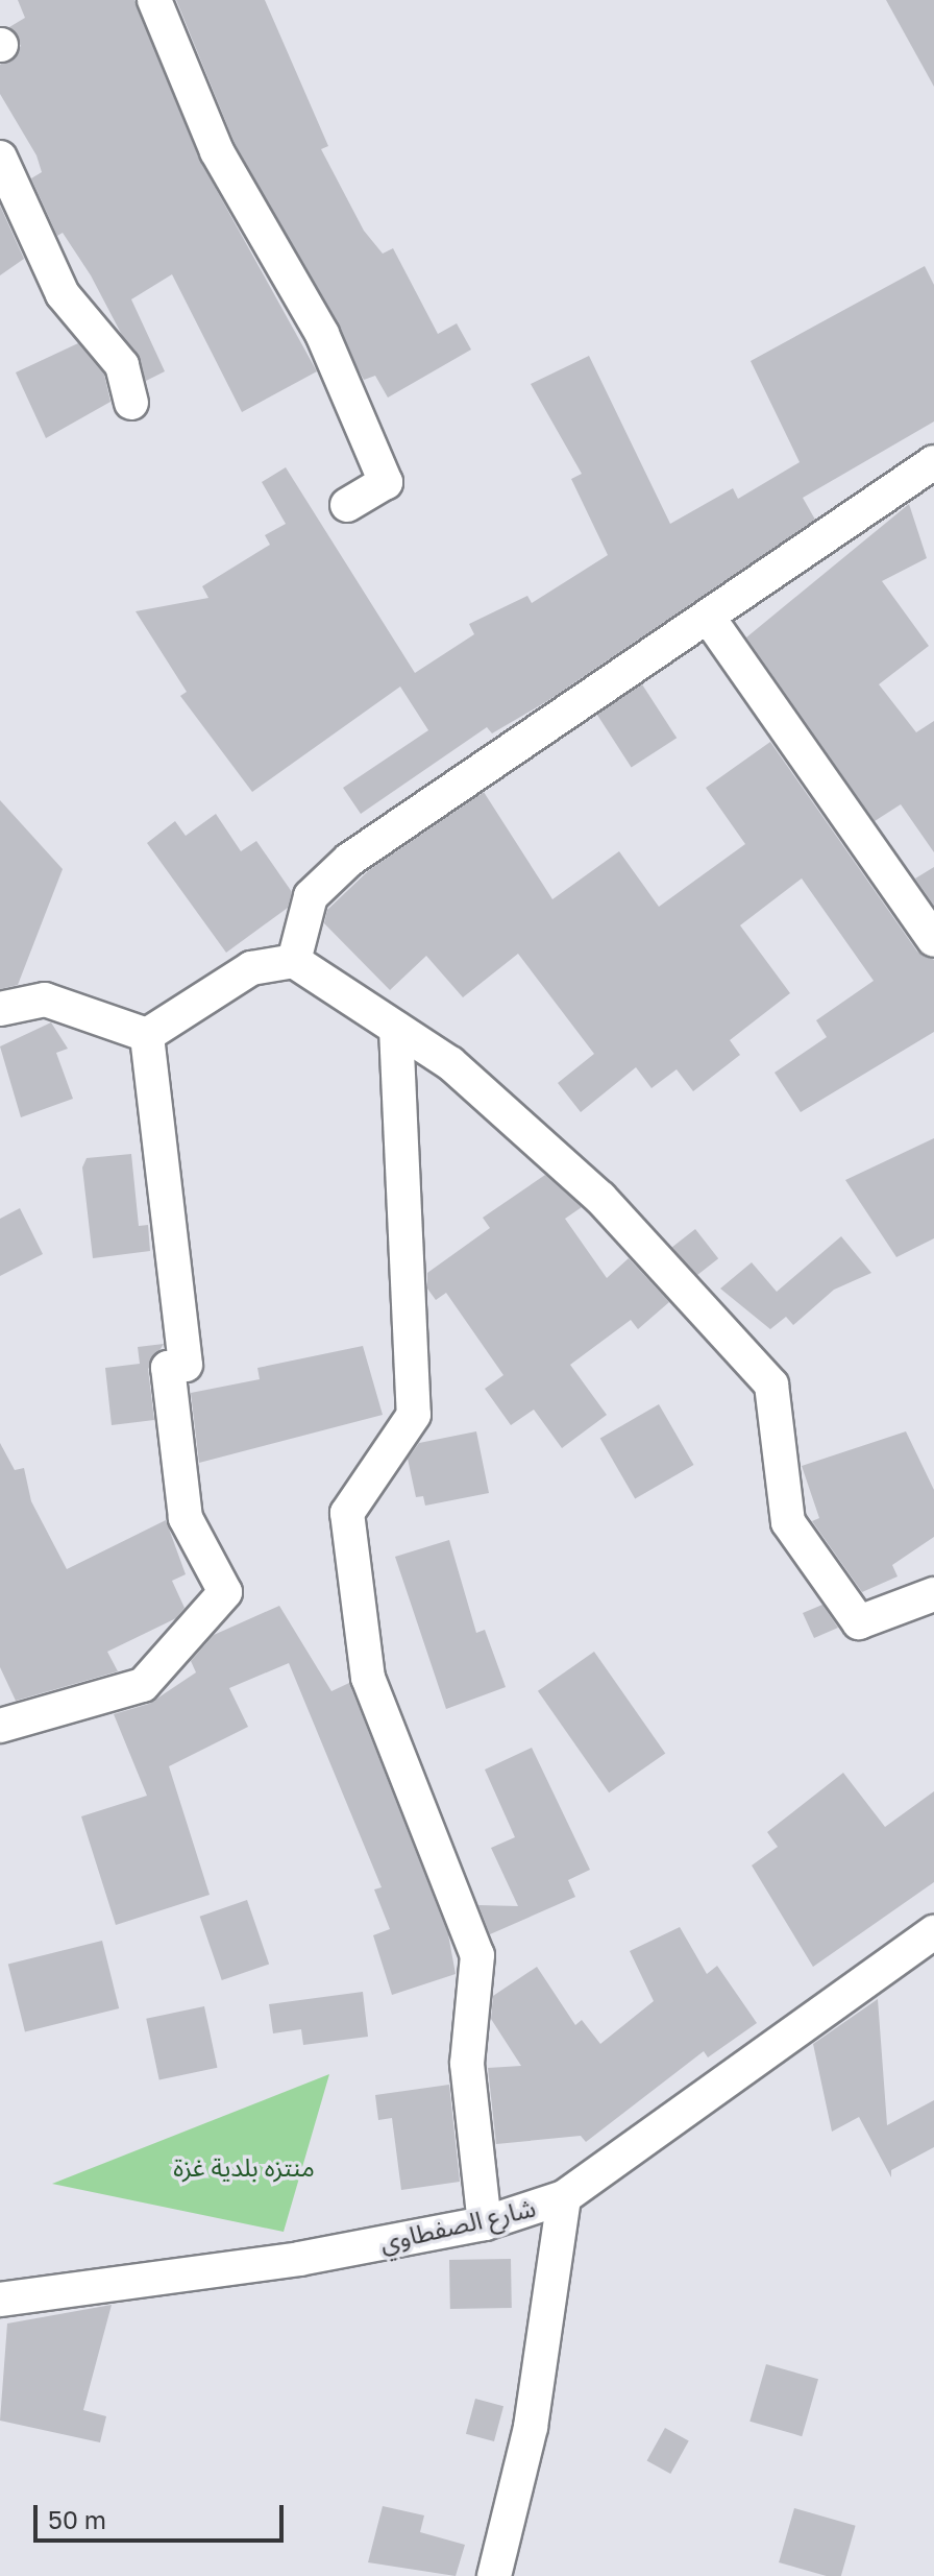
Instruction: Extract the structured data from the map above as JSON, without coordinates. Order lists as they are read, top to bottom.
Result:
{
  "streets": {
    "street": ["شارع الصفطاوي"]
  },
  "parks": ["منتزه بلدية غزة"],
  "scale_bar": "50 m"
}
